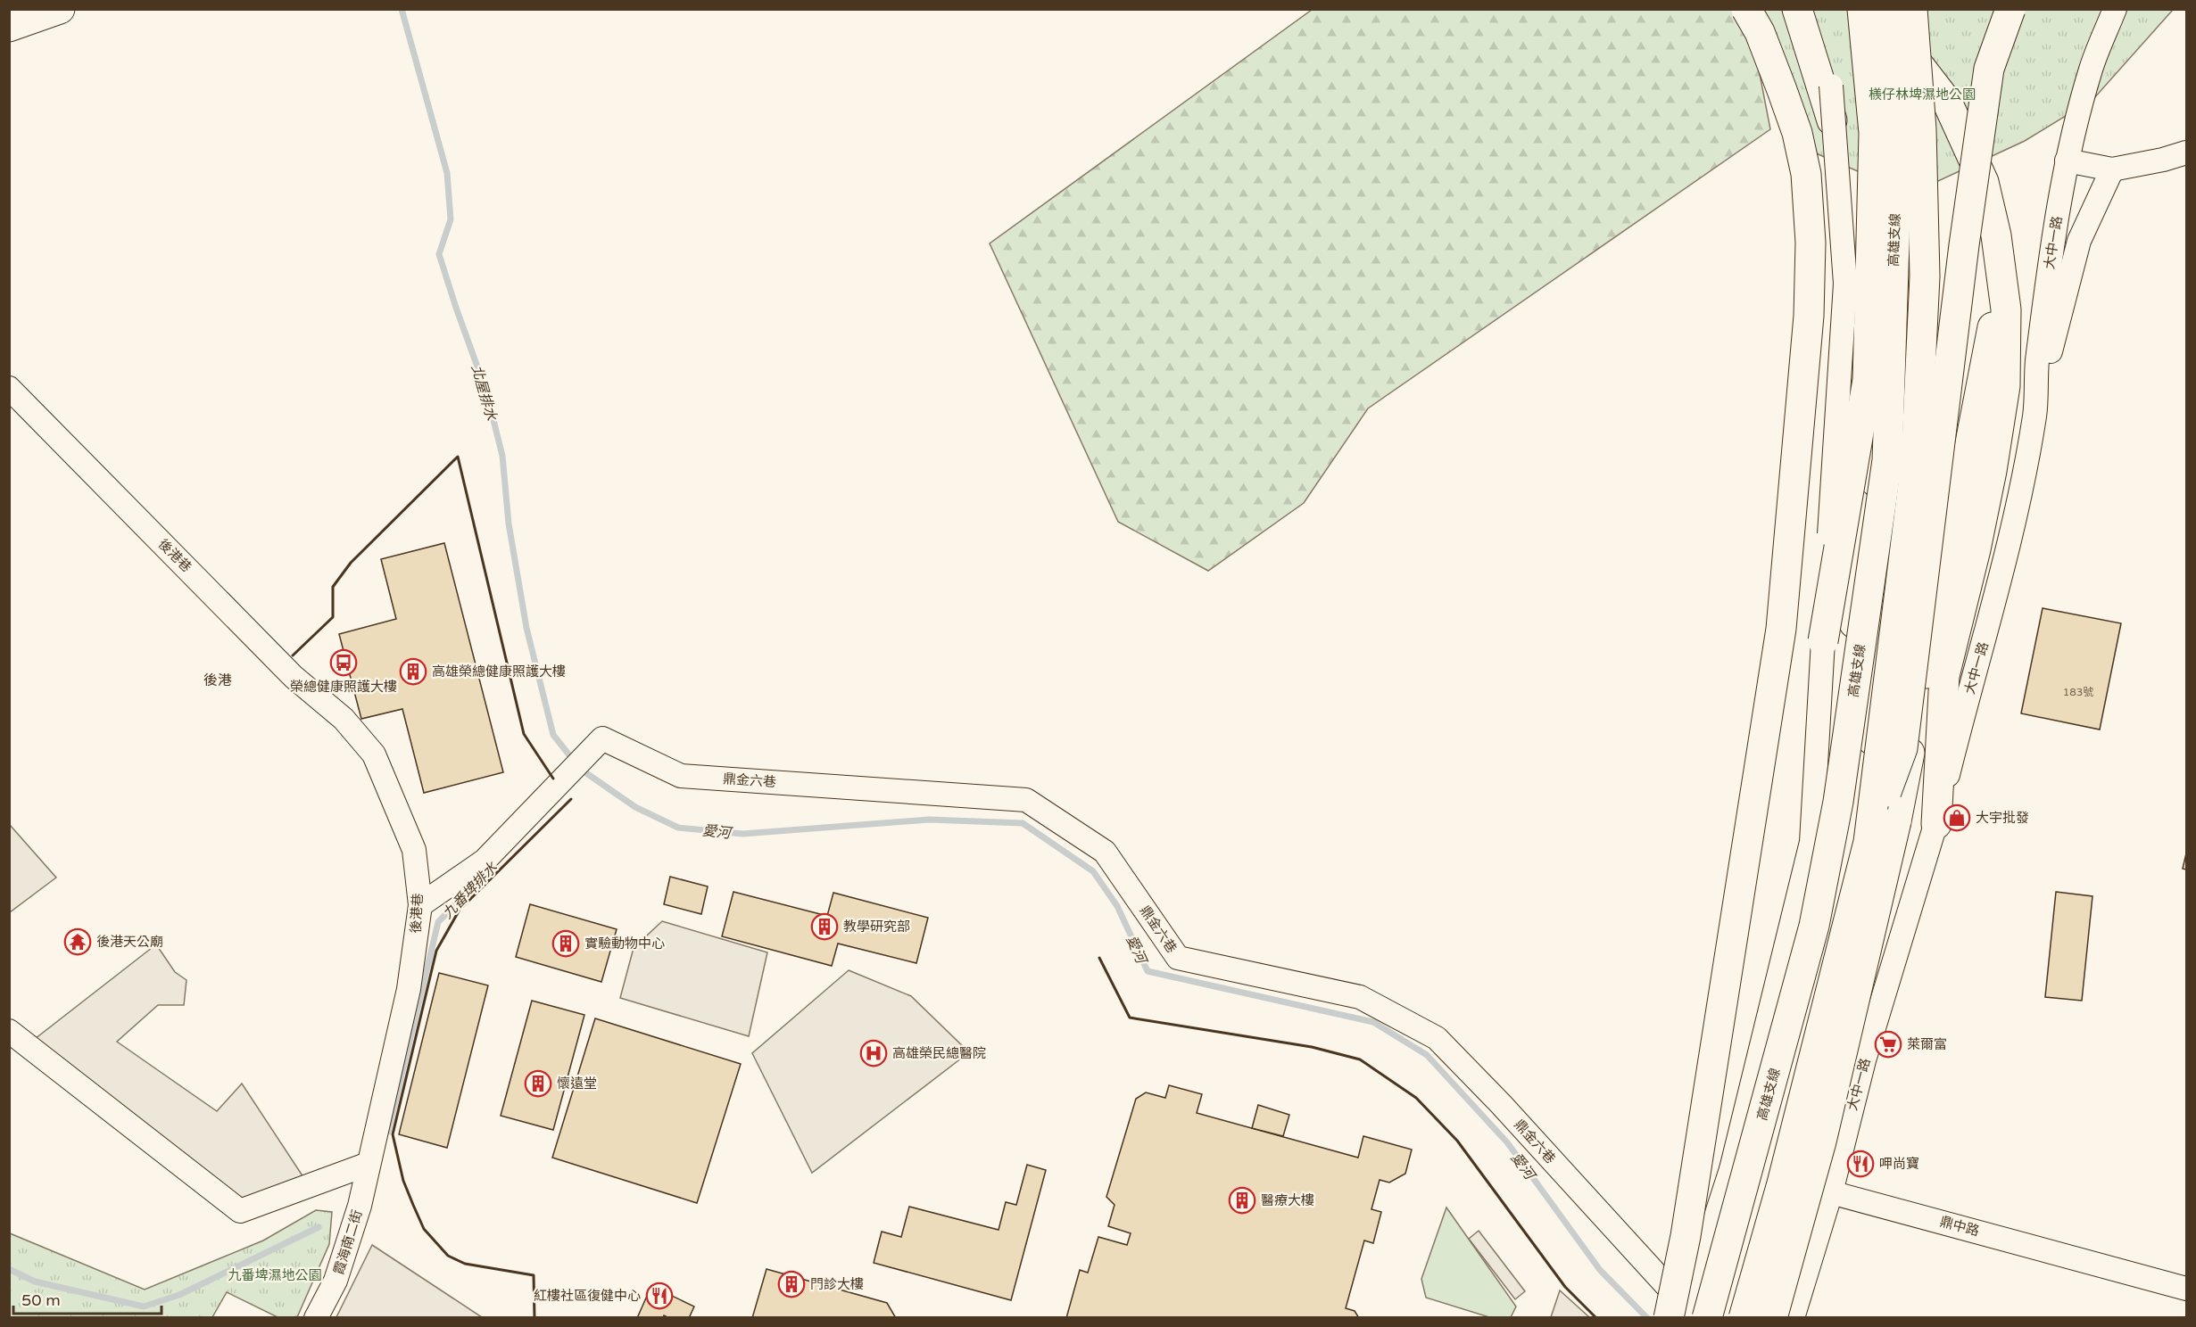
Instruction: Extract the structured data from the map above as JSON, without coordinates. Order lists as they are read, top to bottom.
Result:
{
  "streets": {
    "highway": ["高雄支線"],
    "street": [
      "大中一路",
      "後港巷",
      "鼎金六巷",
      "鼎中路",
      "霞海南二街"
    ]
  },
  "crossings": [
    ["高雄支線", "鼎金六巷"],
    ["大中一路", "鼎中路"],
    ["後港巷", "鼎金六巷"],
    ["後港巷", "霞海南二街"]
  ],
  "districts": ["後港"],
  "water": ["北屋排水", "愛河", "九番埤排水"],
  "parks": ["檨仔林埤濕地公園", "九番埤濕地公園"],
  "places": {
    "bus stop": ["榮總健康照護大樓"],
    "building": [
      "高雄榮總健康照護大樓",
      "教學研究部",
      "實驗動物中心",
      "懷遠堂",
      "醫療大樓",
      "門診大樓"
    ],
    "shop": ["大宇批發"],
    "temple": ["後港天公廟"],
    "supermarket": ["萊爾富"],
    "hospital": ["高雄榮民總醫院"],
    "restaurant": ["呷尚寶", "紅樓社區復健中心"]
  },
  "house_numbers": ["183號"],
  "scale_bar": "50 m"
}
